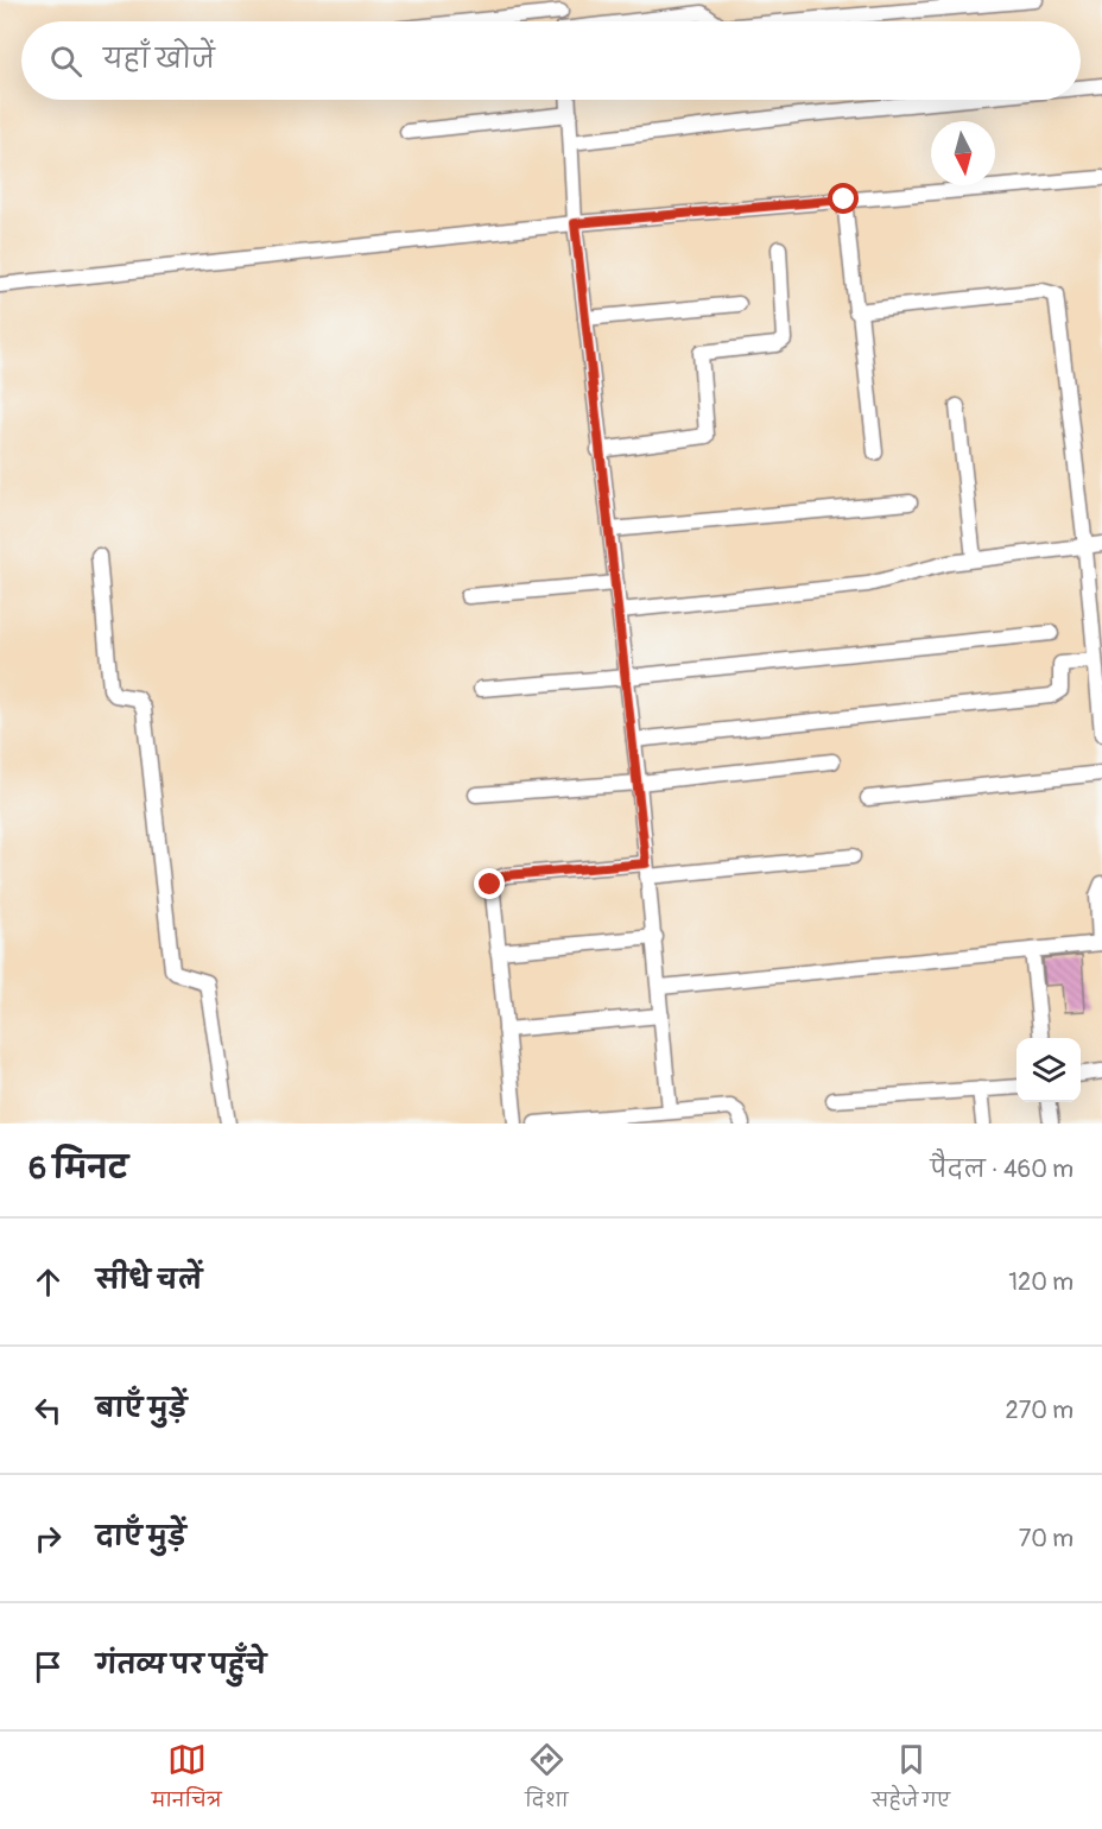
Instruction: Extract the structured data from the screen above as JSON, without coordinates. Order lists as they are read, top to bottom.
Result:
{
  "north": "bottom",
  "page": {
    "search": "यहाँ खोजें",
    "heading": ["6 मिनट", "पैदल · 460 m"],
    "list": [
      ["सीधे चलें", "120 m"],
      ["बाएँ मुड़ें", "270 m"],
      ["दाएँ मुड़ें", "70 m"],
      "गंतव्य पर पहुँचे"
    ],
    "nav": ["मानचित्र", "दिशा", "सहेजे गए"]
  }
}
